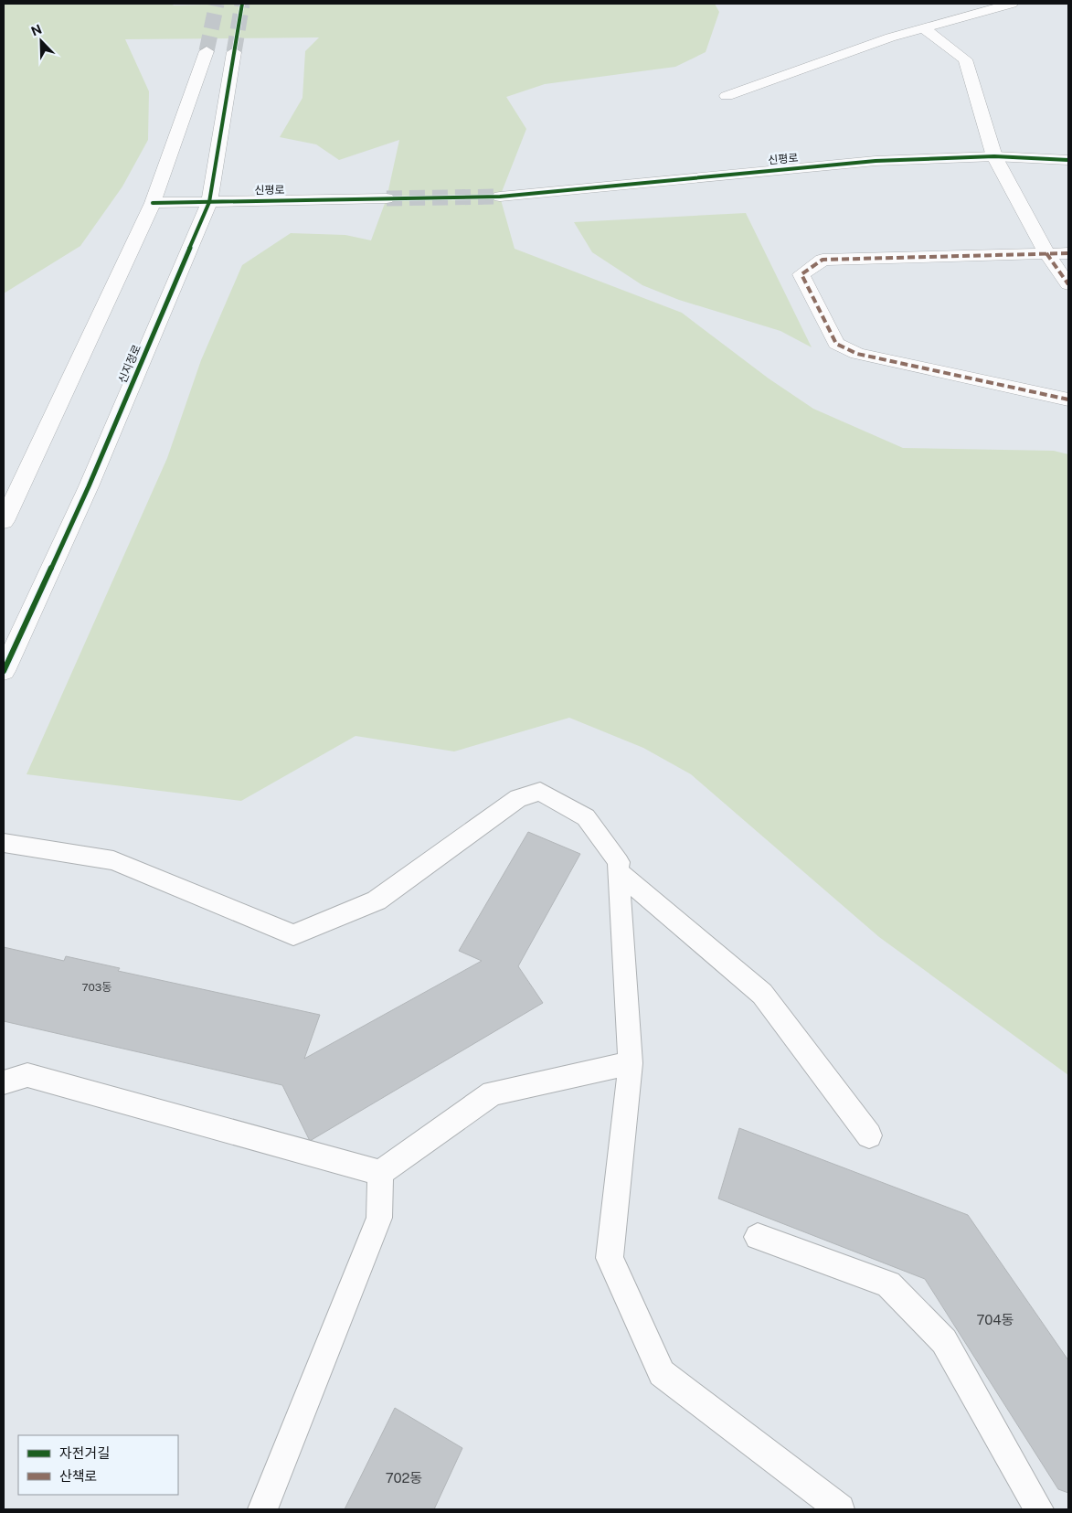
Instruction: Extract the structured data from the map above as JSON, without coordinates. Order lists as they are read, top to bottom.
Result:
{
  "streets": {
    "street": ["신평로", "신지정로"]
  },
  "crossings": [
    ["신평로", "신지정로"]
  ],
  "house_numbers": ["703동", "704동", "702동"],
  "legend": ["자전거길", "산책로"],
  "north": "top left"
}
